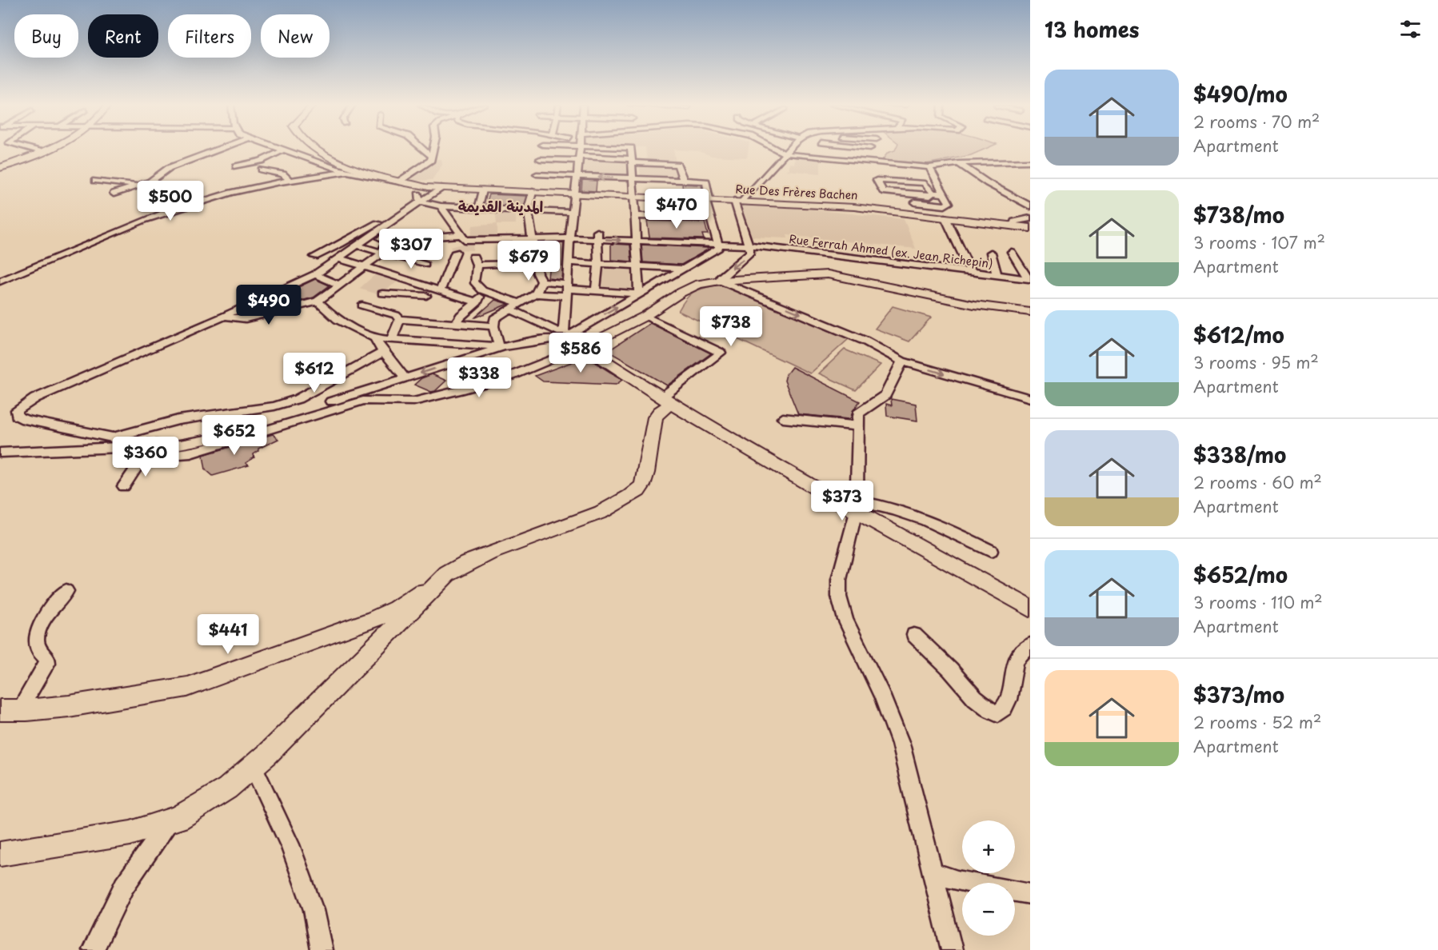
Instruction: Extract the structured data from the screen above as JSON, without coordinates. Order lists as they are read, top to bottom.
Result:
{
  "streets": {
    "main road": ["Rue Des Frères Bachen"],
    "street": ["Rue Ferrah Ahmed (ex. Jean Richepin)"]
  },
  "districts": ["المدينة القديمة"],
  "page": {
    "heading": "13 homes",
    "chip": [
      "Buy",
      "Rent",
      "Filters",
      "New"
    ],
    "list": [
      {
        "name": "$490/mo",
        "note": "2 rooms · 70 m² · Apartment"
      },
      {
        "name": "$738/mo",
        "note": "3 rooms · 107 m² · Apartment"
      },
      {
        "name": "$612/mo",
        "note": "3 rooms · 95 m² · Apartment"
      },
      {
        "name": "$338/mo",
        "note": "2 rooms · 60 m² · Apartment"
      },
      {
        "name": "$652/mo",
        "note": "3 rooms · 110 m² · Apartment"
      },
      {
        "name": "$373/mo",
        "note": "2 rooms · 52 m² · Apartment"
      }
    ],
    "price": [
      "$500",
      "$470",
      "$307",
      "$679",
      "$490",
      "$738",
      "$586",
      "$612",
      "$338",
      "$652",
      "$360",
      "$373",
      "$441"
    ],
    "map_buttons": ["+", "−"]
  }
}
